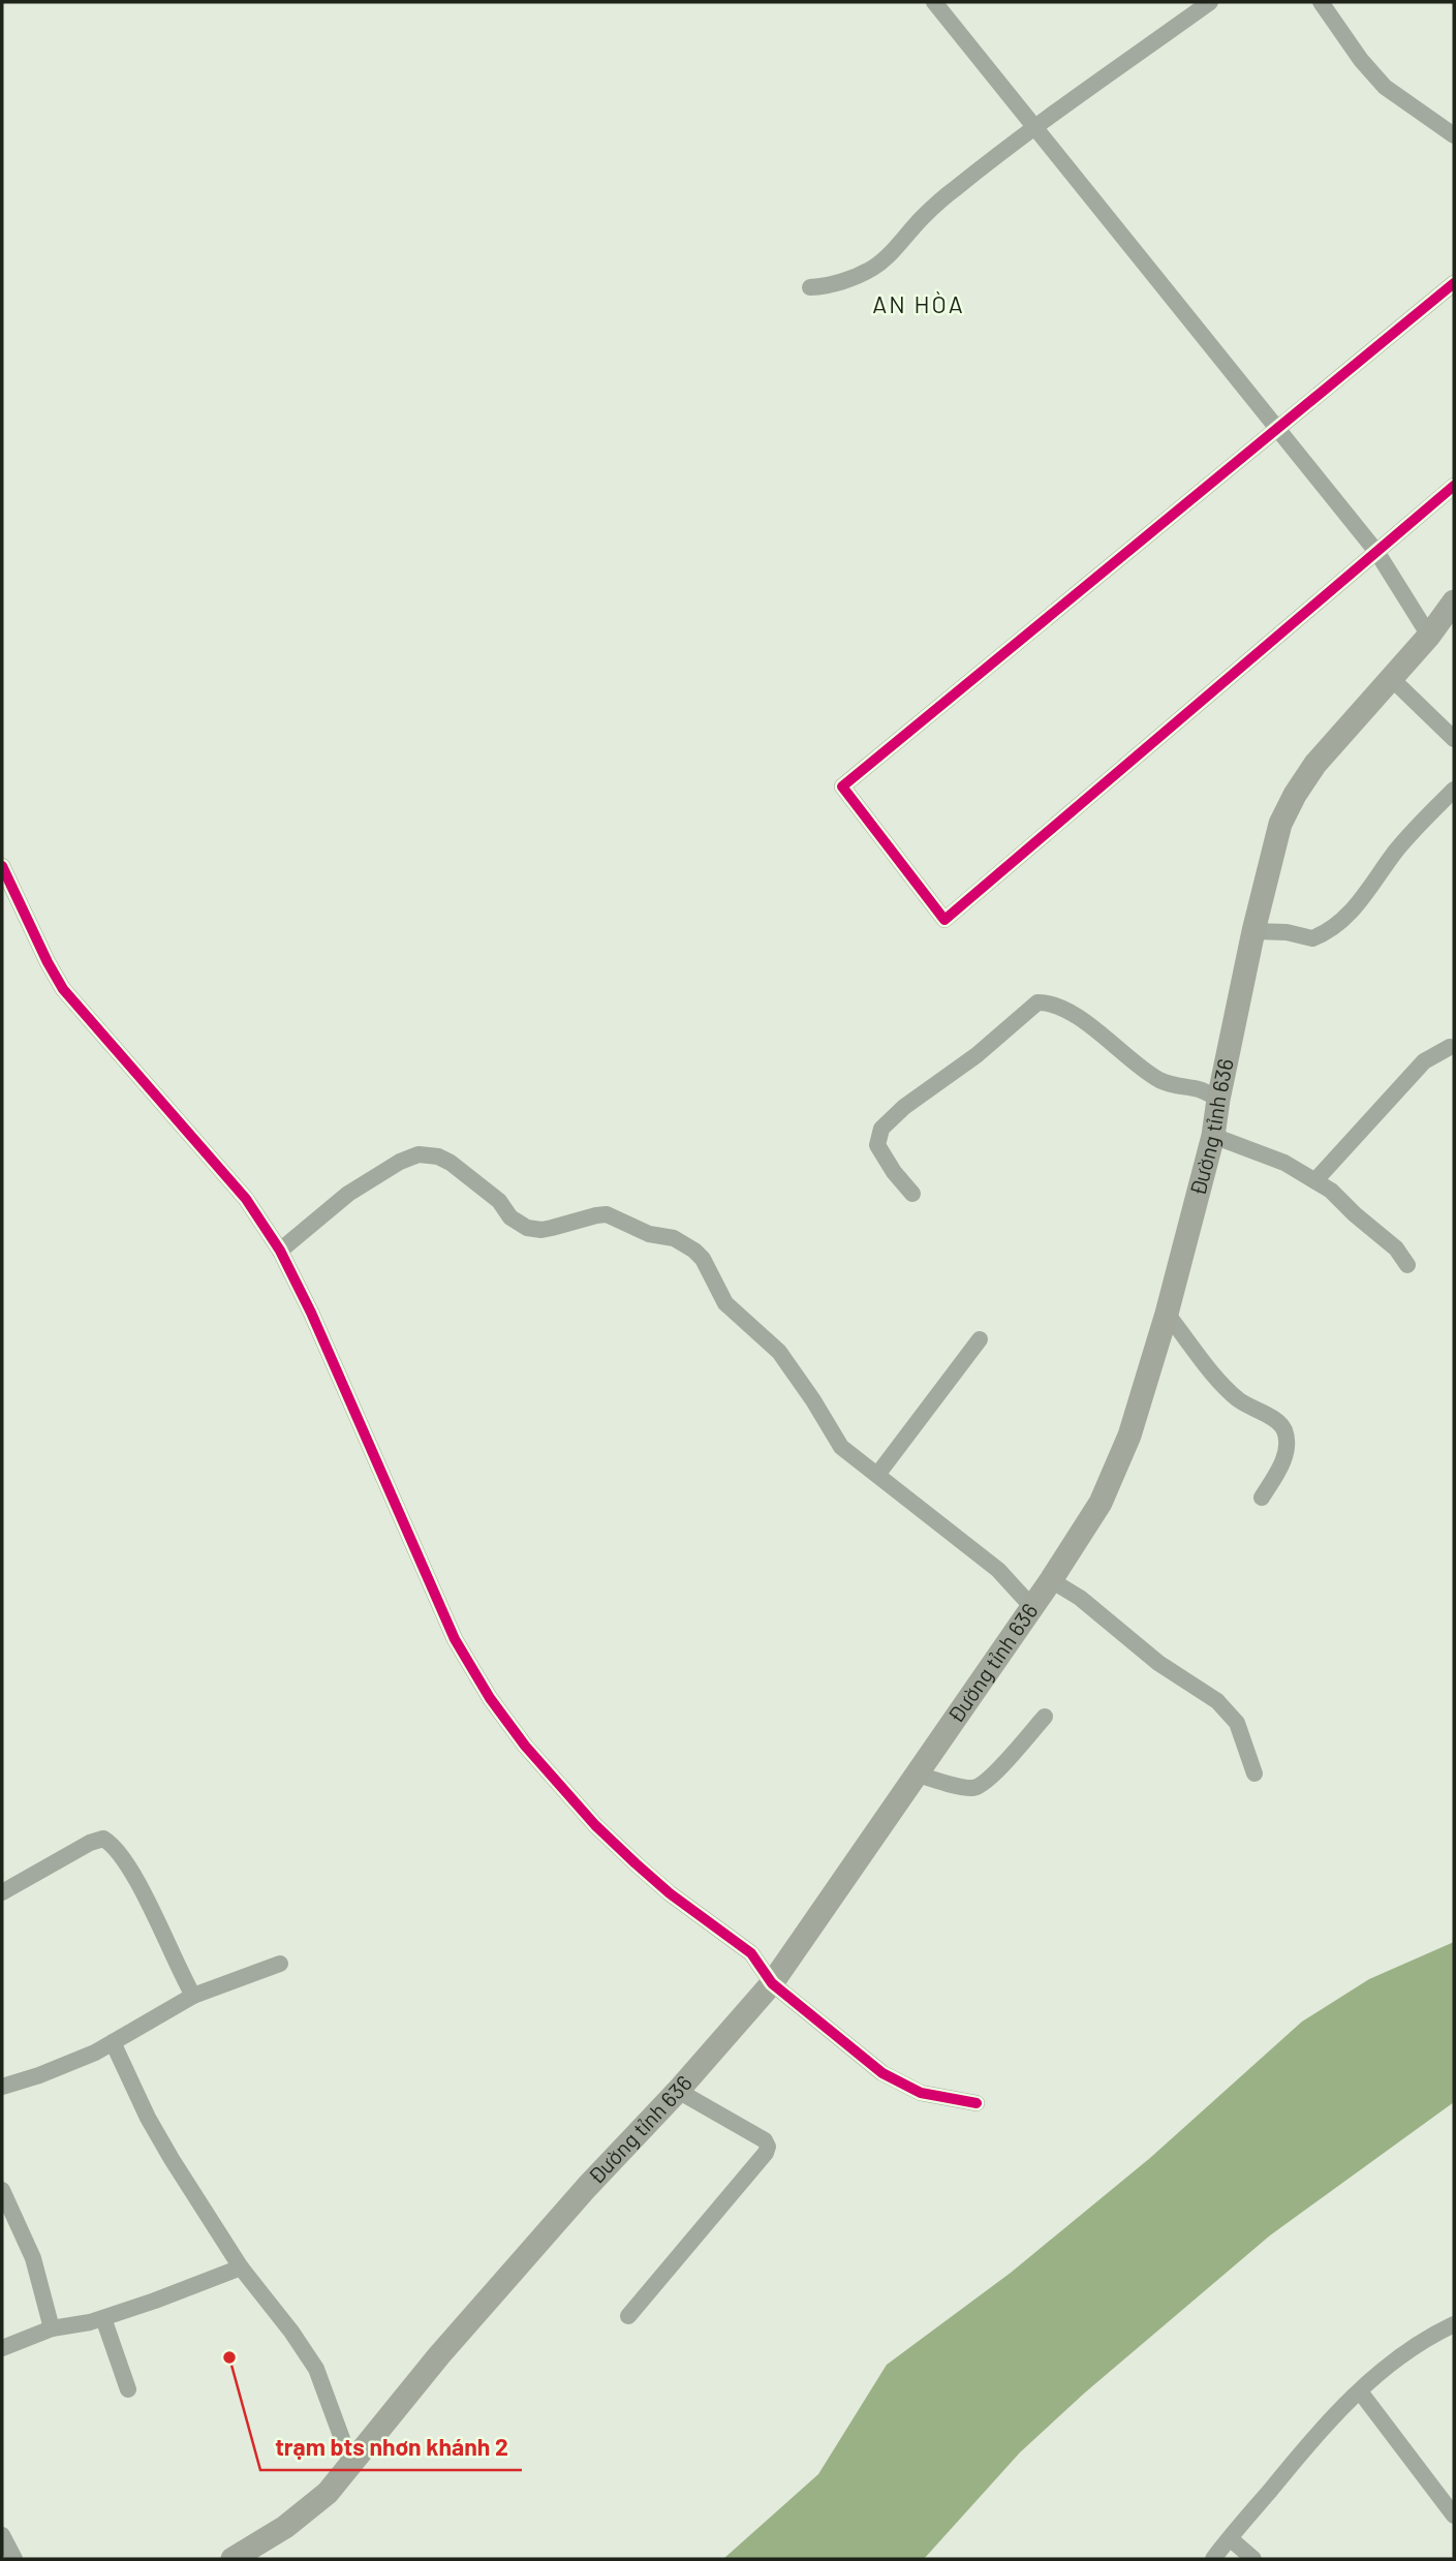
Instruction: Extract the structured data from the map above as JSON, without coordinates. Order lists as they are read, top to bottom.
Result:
{
  "streets": {
    "main road": ["Đường tỉnh 636"]
  },
  "districts": ["AN HÒA"],
  "places": ["trạm bts nhơn khánh 2"]
}
